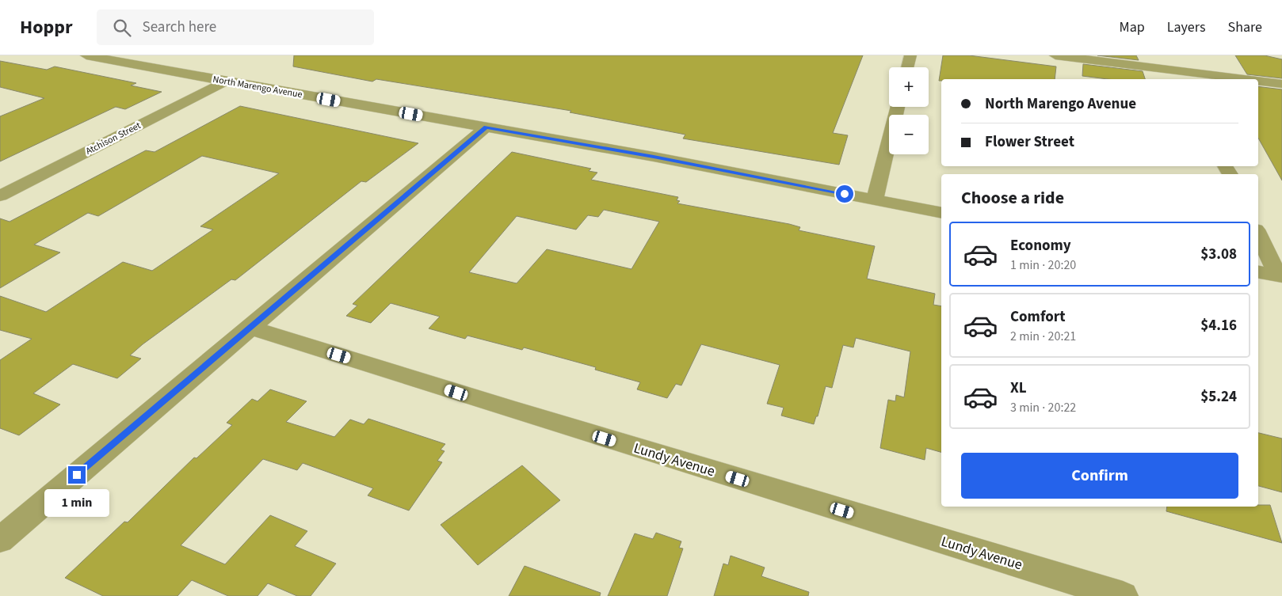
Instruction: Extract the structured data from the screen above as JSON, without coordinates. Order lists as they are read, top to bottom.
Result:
{
  "streets": {
    "street": ["North Marengo Avenue", "Atchison Street", "Lundy Avenue"]
  },
  "crossings": [
    ["North Marengo Avenue", "Atchison Street"]
  ],
  "page": {
    "header": "Hoppr",
    "search": "Search here",
    "nav": ["Map", "Layers", "Share"],
    "map_buttons": ["+", "−"],
    "banner": ["North Marengo Avenue", "Flower Street"],
    "heading": "Choose a ride",
    "list": [
      {
        "name": "Economy",
        "note": "1 min · 20:20",
        "value": "$3.08"
      },
      {
        "name": "Comfort",
        "note": "2 min · 20:21",
        "value": "$4.16"
      },
      {
        "name": "XL",
        "note": "3 min · 20:22",
        "value": "$5.24"
      }
    ],
    "buttons": "Confirm",
    "bubble": "1 min"
  }
}
